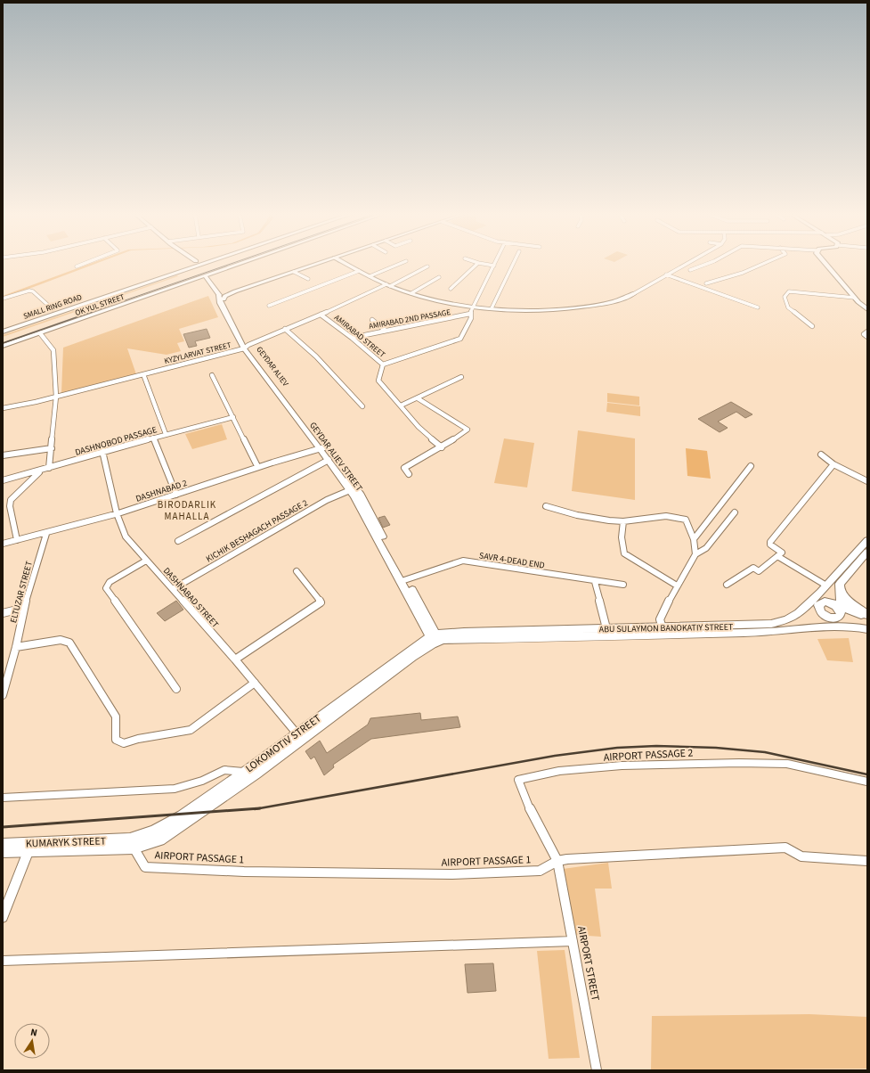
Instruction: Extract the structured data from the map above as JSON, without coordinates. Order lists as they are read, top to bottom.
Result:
{
  "streets": {
    "highway": ["SMALL RING ROAD"],
    "main road": [
      "GEYDAR ALIEV",
      "GEYDAR ALIEV STREET",
      "ABU SULAYMON BANOKATIY STREET",
      "LOKOMOTIV STREET",
      "KUMARYK STREET"
    ],
    "street": [
      "OK YUL STREET",
      "AMIRABAD 2ND PASSAGE",
      "AMIRABAD STREET",
      "KYZYLARVAT STREET",
      "DASHNOBOD PASSAGE",
      "DASHNABAD 2",
      "KICHIK BESHAGACH PASSAGE 2",
      "SAVR 4-DEAD END",
      "ELTUZAR STREET",
      "DASHNABAD STREET",
      "АIRPORT PASSAGE 2",
      "АIRPORT PASSAGE 1",
      "АIRPORT STREET"
    ]
  },
  "crossings": [
    ["AMIRABAD 2ND PASSAGE", "AMIRABAD STREET"],
    ["AMIRABAD STREET", "KYZYLARVAT STREET"],
    ["KYZYLARVAT STREET", "GEYDAR ALIEV"],
    ["KYZYLARVAT STREET", "GEYDAR ALIEV STREET"],
    ["GEYDAR ALIEV", "GEYDAR ALIEV STREET"],
    ["DASHNOBOD PASSAGE", "DASHNABAD STREET"],
    ["GEYDAR ALIEV STREET", "DASHNABAD 2"],
    ["GEYDAR ALIEV STREET", "KICHIK BESHAGACH PASSAGE 2"],
    ["GEYDAR ALIEV STREET", "SAVR 4-DEAD END"],
    ["GEYDAR ALIEV STREET", "ABU SULAYMON BANOKATIY STREET"],
    ["GEYDAR ALIEV STREET", "LOKOMOTIV STREET"],
    ["DASHNABAD 2", "ELTUZAR STREET"],
    ["DASHNABAD 2", "DASHNABAD STREET"],
    ["KICHIK BESHAGACH PASSAGE 2", "DASHNABAD STREET"],
    ["DASHNABAD STREET", "LOKOMOTIV STREET"],
    ["ABU SULAYMON BANOKATIY STREET", "LOKOMOTIV STREET"],
    ["LOKOMOTIV STREET", "KUMARYK STREET"],
    ["LOKOMOTIV STREET", "АIRPORT PASSAGE 1"],
    ["АIRPORT PASSAGE 2", "АIRPORT PASSAGE 1"],
    ["АIRPORT PASSAGE 2", "АIRPORT STREET"],
    ["KUMARYK STREET", "АIRPORT PASSAGE 1"],
    ["АIRPORT PASSAGE 1", "АIRPORT STREET"]
  ],
  "districts": ["BIRODARLIK MAHALLA"],
  "north": "top"
}
